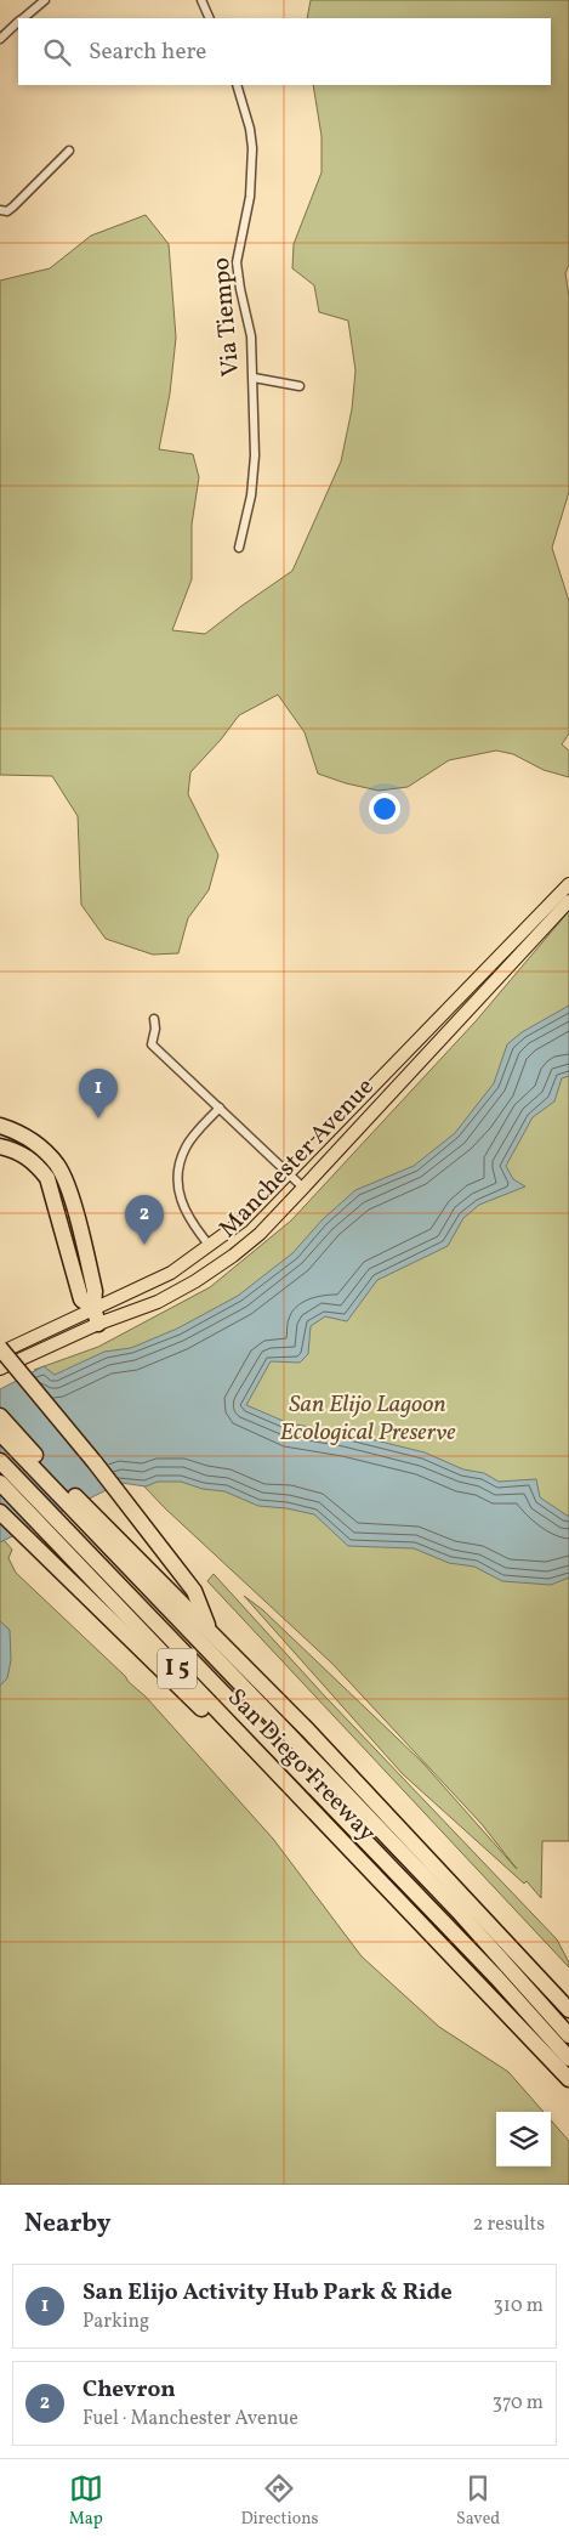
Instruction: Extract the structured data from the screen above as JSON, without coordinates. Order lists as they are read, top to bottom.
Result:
{
  "streets": {
    "highway": ["I 5", "San Diego Freeway"],
    "main road": ["Manchester Avenue"],
    "street": ["Via Tiempo"]
  },
  "parks": ["San Elijo Lagoon Ecological Preserve"],
  "page": {
    "search": "Search here",
    "pins": ["1", "2"],
    "heading": ["Nearby", "2 results"],
    "list": [
      {
        "mark": "1",
        "name": "San Elijo Activity Hub Park & Ride",
        "note": "Parking",
        "value": "310 m"
      },
      {
        "mark": "2",
        "name": "Chevron",
        "note": "Fuel · Manchester Avenue",
        "value": "370 m"
      }
    ],
    "nav": ["Map", "Directions", "Saved"]
  }
}
